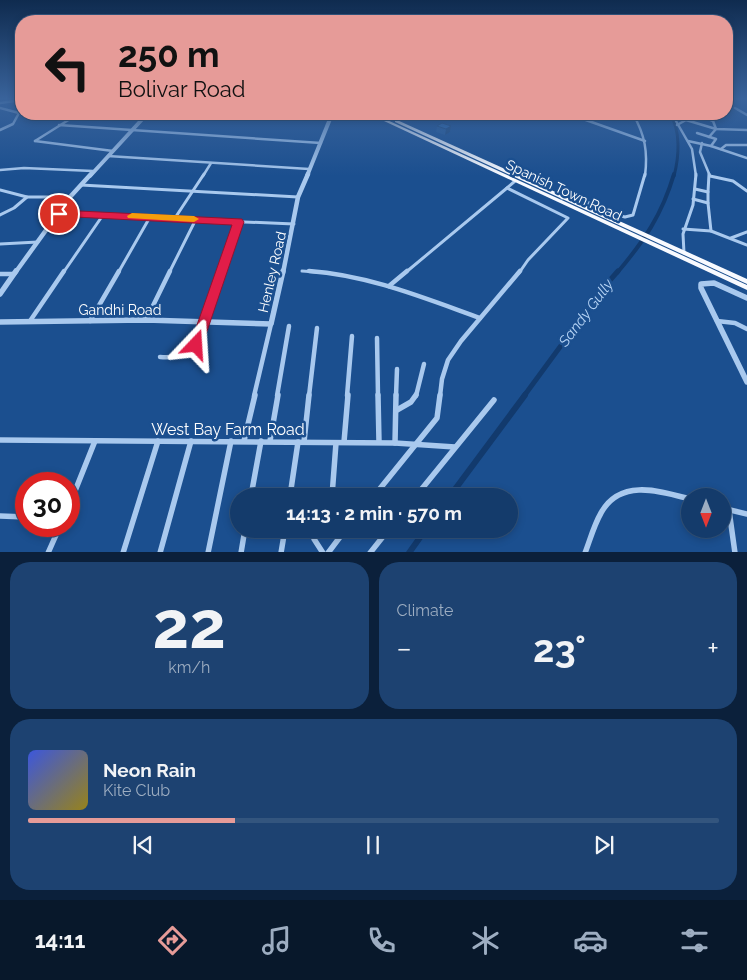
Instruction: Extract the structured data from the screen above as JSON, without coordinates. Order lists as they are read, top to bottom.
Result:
{
  "streets": {
    "highway": ["Spanish Town Road"],
    "street": ["Henley Road", "Gandhi Road", "West Bay Farm Road"]
  },
  "crossings": [
    ["Henley Road", "Gandhi Road"],
    ["Henley Road", "West Bay Farm Road"]
  ],
  "water": ["Sandy Gully"],
  "north": "bottom",
  "page": {
    "turn": ["250 m", "Bolivar Road"],
    "limit": "30",
    "trip": "14:13 · 2 min · 570 m",
    "tile": [
      ["22", "km/h"],
      "Climate"
    ],
    "heat": ["−", "23°", "+"],
    "song": ["Neon Rain", "Kite Club"],
    "tabs": "14:11"
  }
}
